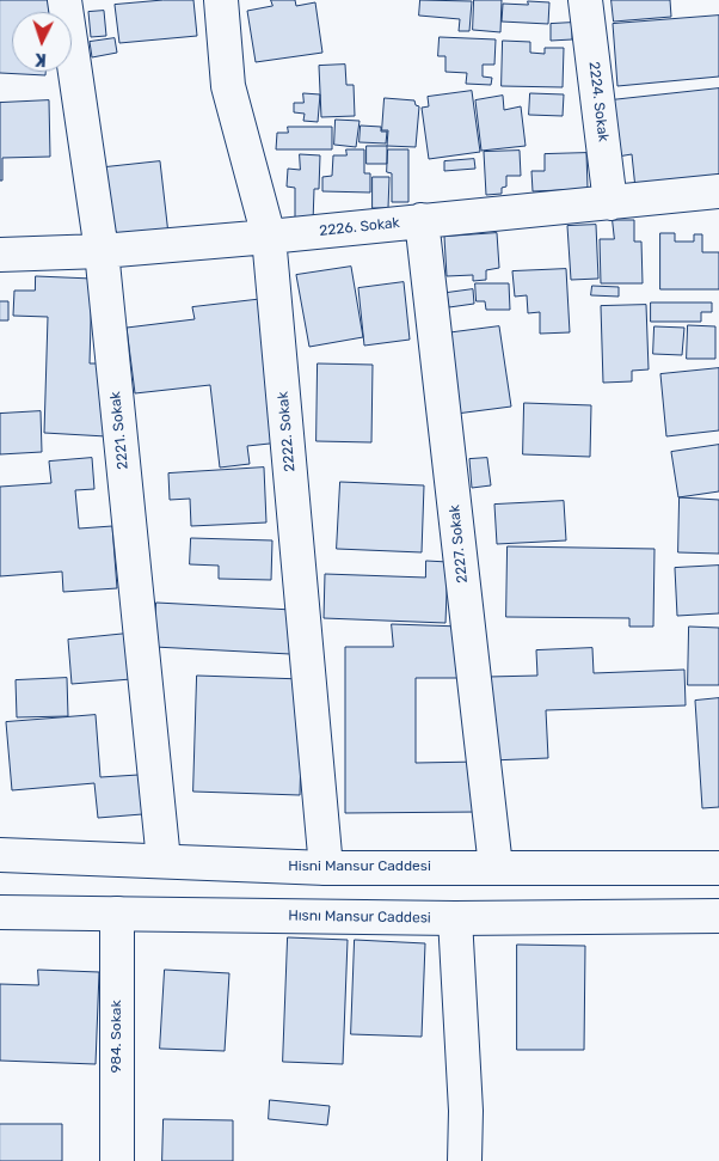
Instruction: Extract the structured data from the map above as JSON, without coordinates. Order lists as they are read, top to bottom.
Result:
{
  "streets": {
    "street": [
      "2224. Sokak",
      "2226. Sokak",
      "2221. Sokak",
      "2222. Sokak",
      "2227. Sokak",
      "Hisni Mansur Caddesi",
      "Hısnı Mansur Caddesi",
      "984. Sokak"
    ]
  },
  "crossings": [
    ["2224. Sokak", "2226. Sokak"],
    ["2226. Sokak", "2221. Sokak"],
    ["2226. Sokak", "2222. Sokak"],
    ["2226. Sokak", "2227. Sokak"],
    ["2221. Sokak", "Hisni Mansur Caddesi"],
    ["2222. Sokak", "Hisni Mansur Caddesi"],
    ["2227. Sokak", "Hisni Mansur Caddesi"],
    ["Hısnı Mansur Caddesi", "984. Sokak"]
  ],
  "north": "bottom"
}
